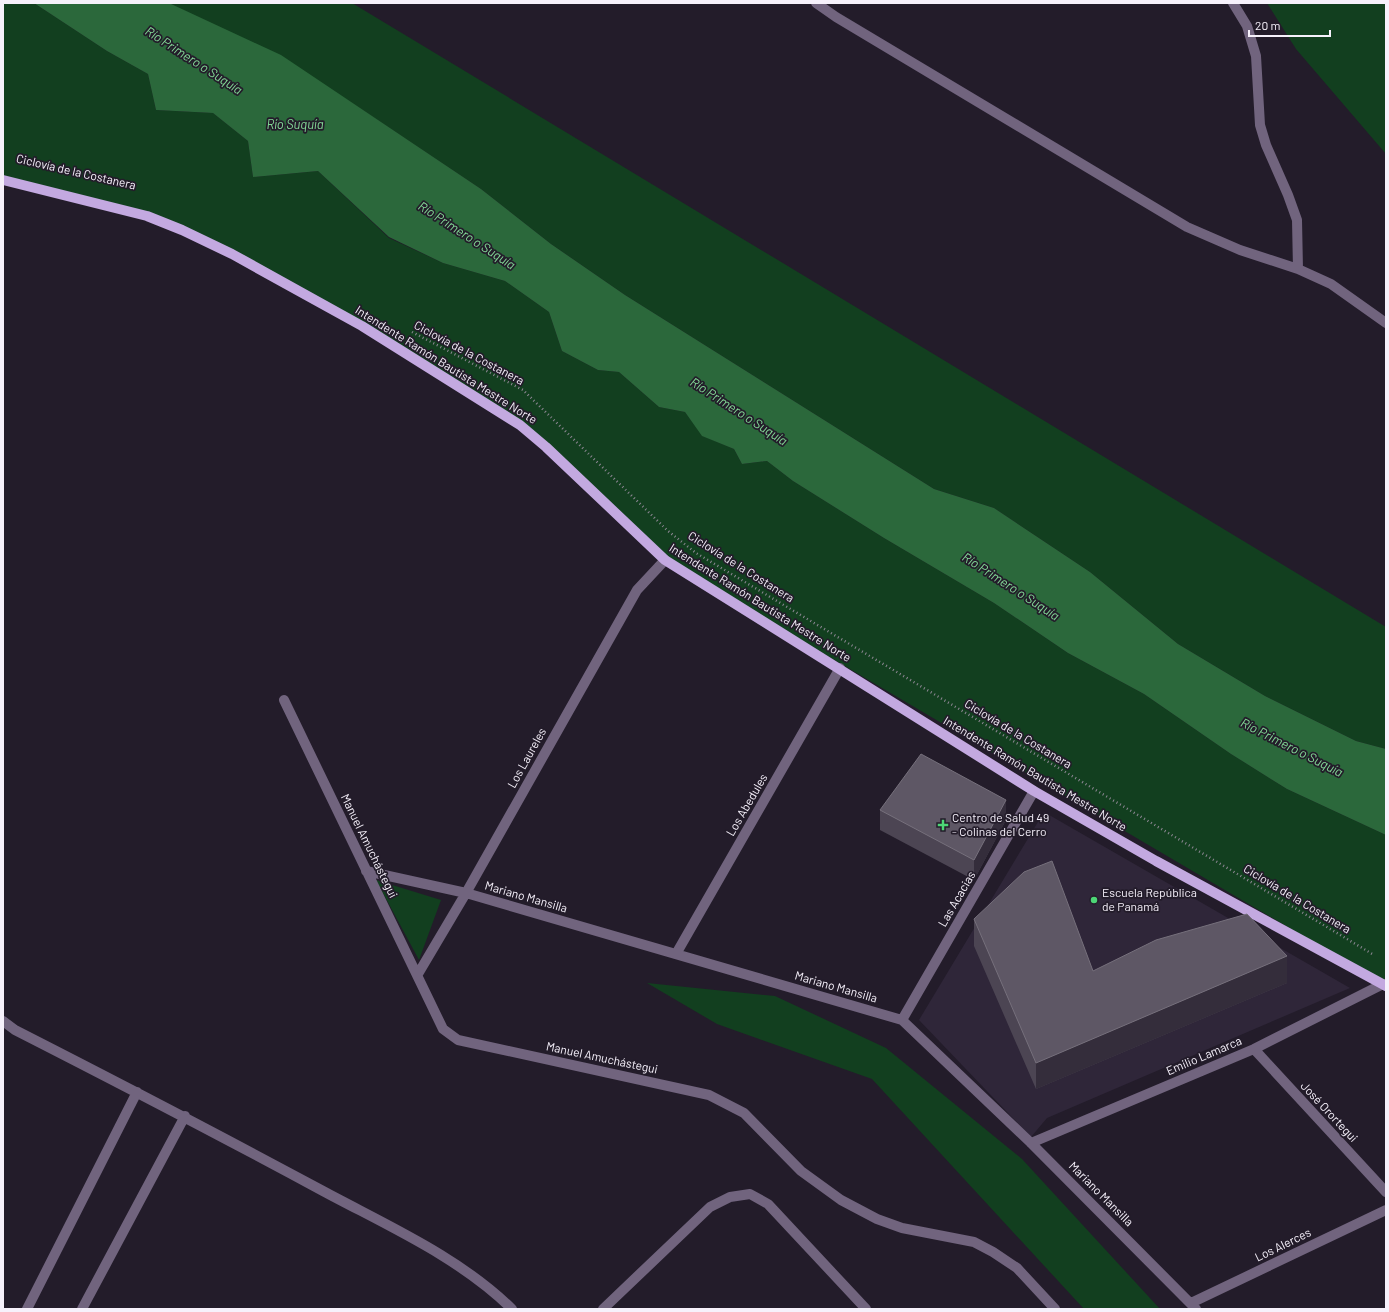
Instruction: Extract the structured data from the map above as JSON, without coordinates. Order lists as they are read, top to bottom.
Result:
{
  "streets": {
    "main road": ["Intendente Ramón Bautista Mestre Norte"],
    "street": [
      "Los Laureles",
      "Los Abedules",
      "Manuel Amuchástegui",
      "Mariano Mansilla",
      "Las Acacias",
      "Emilio Lamarca",
      "José Orortegui",
      "Los Alerces"
    ],
    "path": ["Ciclovía de la Costanera"]
  },
  "crossings": [
    ["Intendente Ramón Bautista Mestre Norte", "Los Laureles"],
    ["Intendente Ramón Bautista Mestre Norte", "Los Abedules"],
    ["Intendente Ramón Bautista Mestre Norte", "Las Acacias"],
    ["Intendente Ramón Bautista Mestre Norte", "Emilio Lamarca"],
    ["Los Laureles", "Manuel Amuchástegui"],
    ["Los Laureles", "Mariano Mansilla"],
    ["Los Abedules", "Mariano Mansilla"],
    ["Manuel Amuchástegui", "Mariano Mansilla"],
    ["Mariano Mansilla", "Las Acacias"],
    ["Mariano Mansilla", "Emilio Lamarca"],
    ["Mariano Mansilla", "Los Alerces"],
    ["Emilio Lamarca", "José Orortegui"]
  ],
  "water": ["Río Primero o Suquía", "Río Suquía"],
  "places": {
    "health": ["Centro de Salud 49 - Colinas del Cerro"],
    "other": ["Escuela República de Panamá"]
  },
  "scale_bar": "20 m"
}
